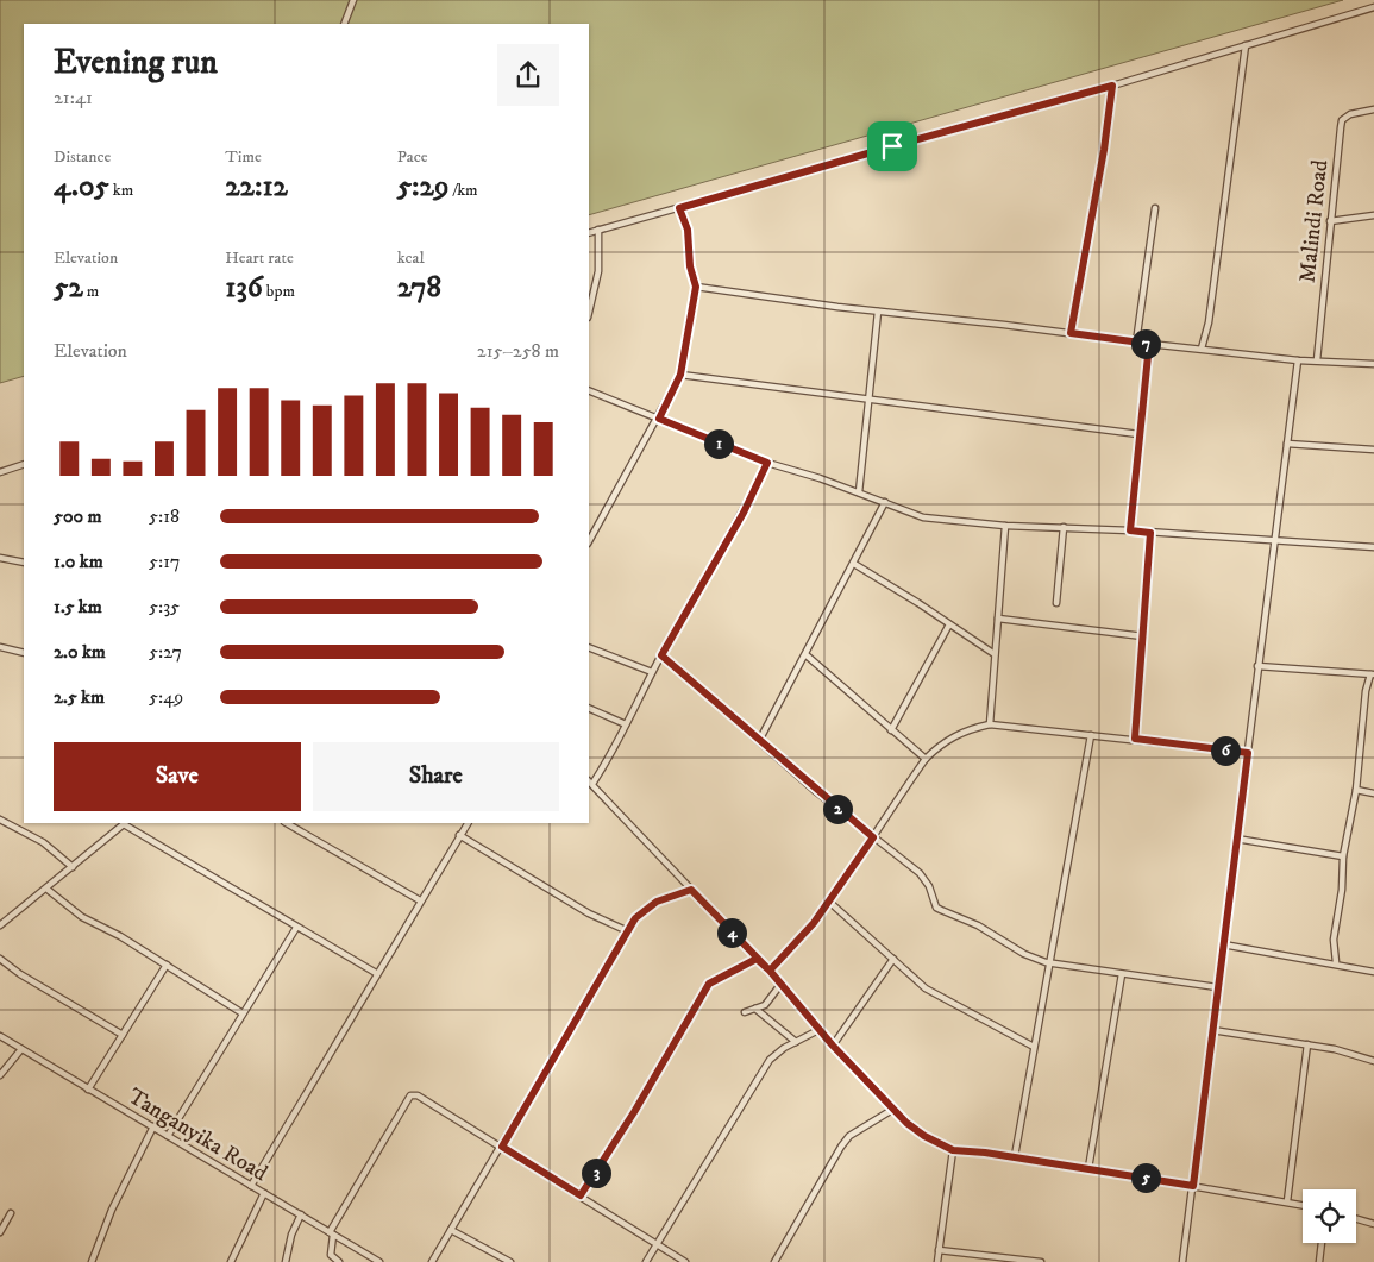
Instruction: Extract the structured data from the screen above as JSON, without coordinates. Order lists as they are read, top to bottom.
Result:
{
  "streets": {
    "street": ["Malindi Road", "Tanganyika Road"]
  },
  "page": {
    "heading": ["Evening run", "21:41"],
    "stats": [
      ["Distance", "4.05 km"],
      ["Time", "22:12"],
      ["Pace", "5:29 /km"],
      ["Elevation", "52 m"],
      ["Heart rate", "136 bpm"],
      ["kcal", "278"]
    ],
    "chart": ["Elevation", "215–258 m"],
    "pins": [
      "7",
      "1",
      "6",
      "2",
      "4",
      "3",
      "5"
    ],
    "list": [
      {
        "name": "500 m",
        "note": "5:18"
      },
      {
        "name": "1.0 km",
        "note": "5:17"
      },
      {
        "name": "1.5 km",
        "note": "5:35"
      },
      {
        "name": "2.0 km",
        "note": "5:27"
      },
      {
        "name": "2.5 km",
        "note": "5:49"
      }
    ],
    "buttons": ["Save", "Share"]
  }
}
